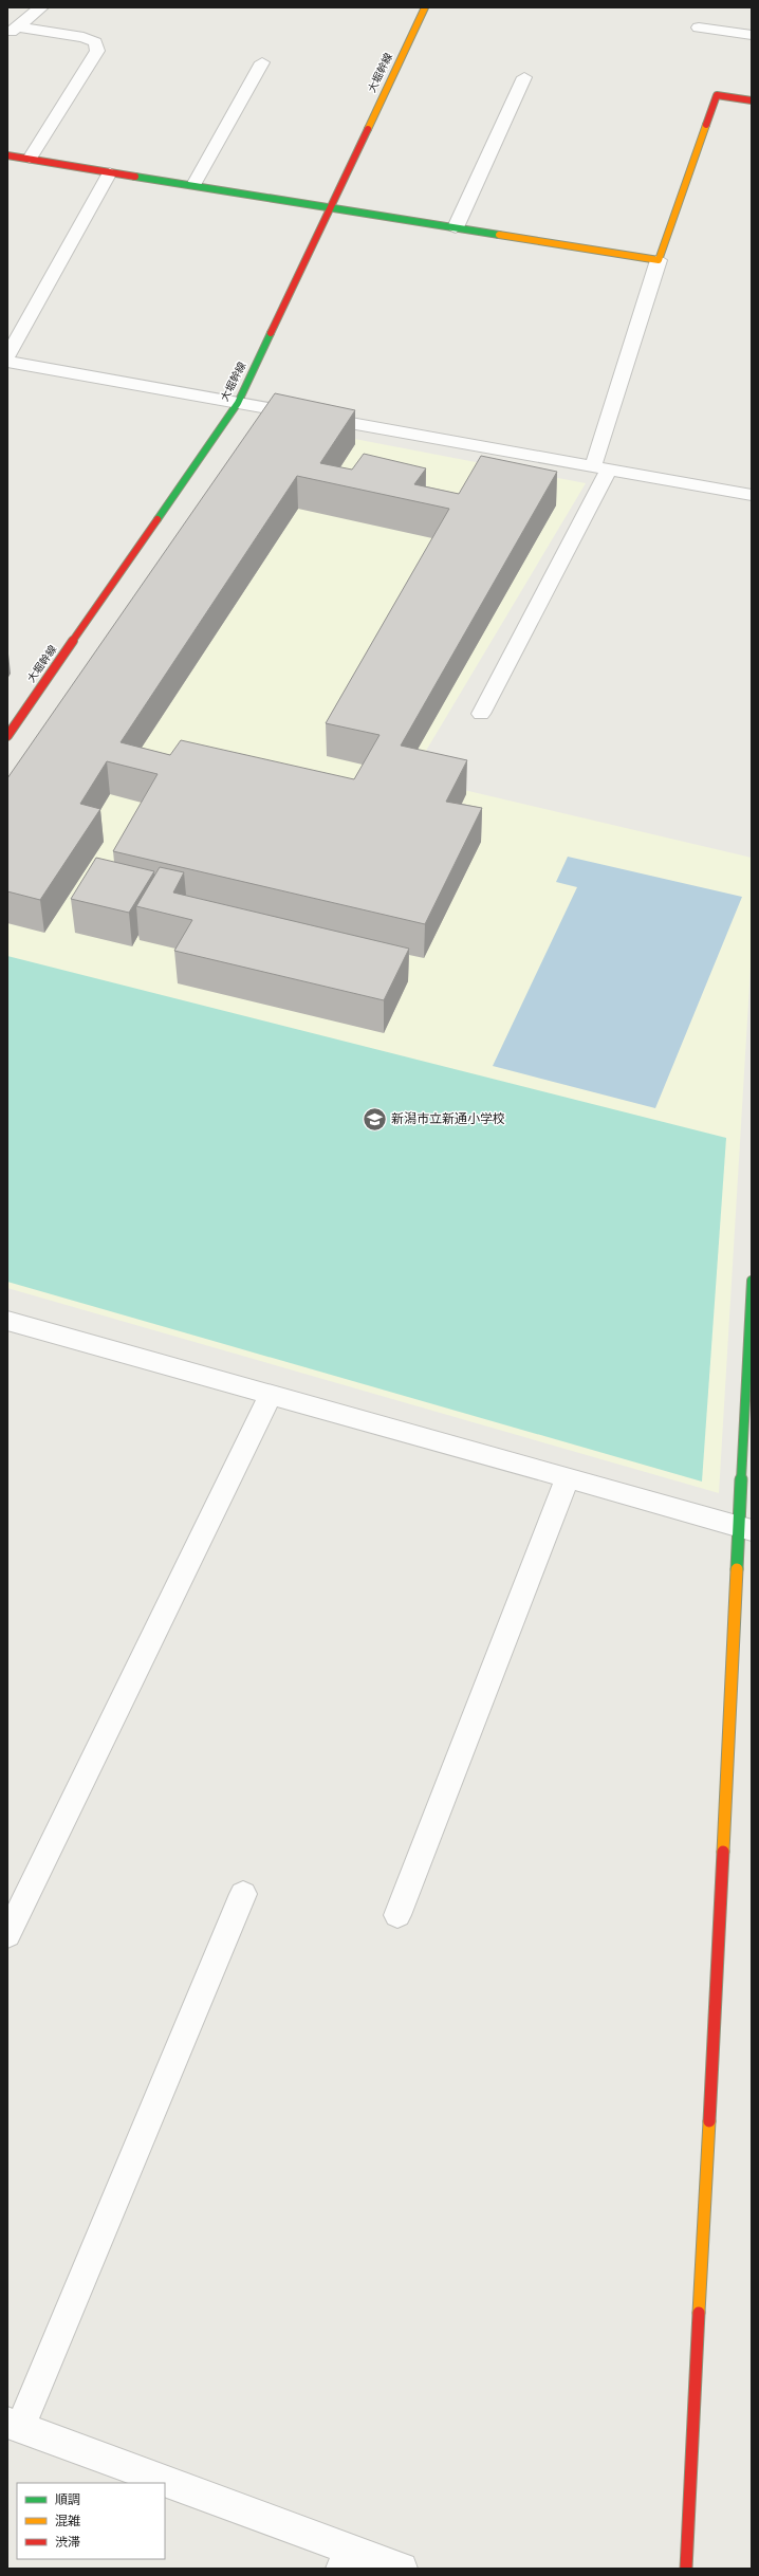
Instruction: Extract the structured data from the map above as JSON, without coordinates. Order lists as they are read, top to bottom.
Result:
{
  "streets": {
    "street": ["大堀幹線"]
  },
  "places": {
    "school or university": ["新潟市立新通小学校"]
  },
  "legend": ["順調", "混雑", "渋滞"]
}
